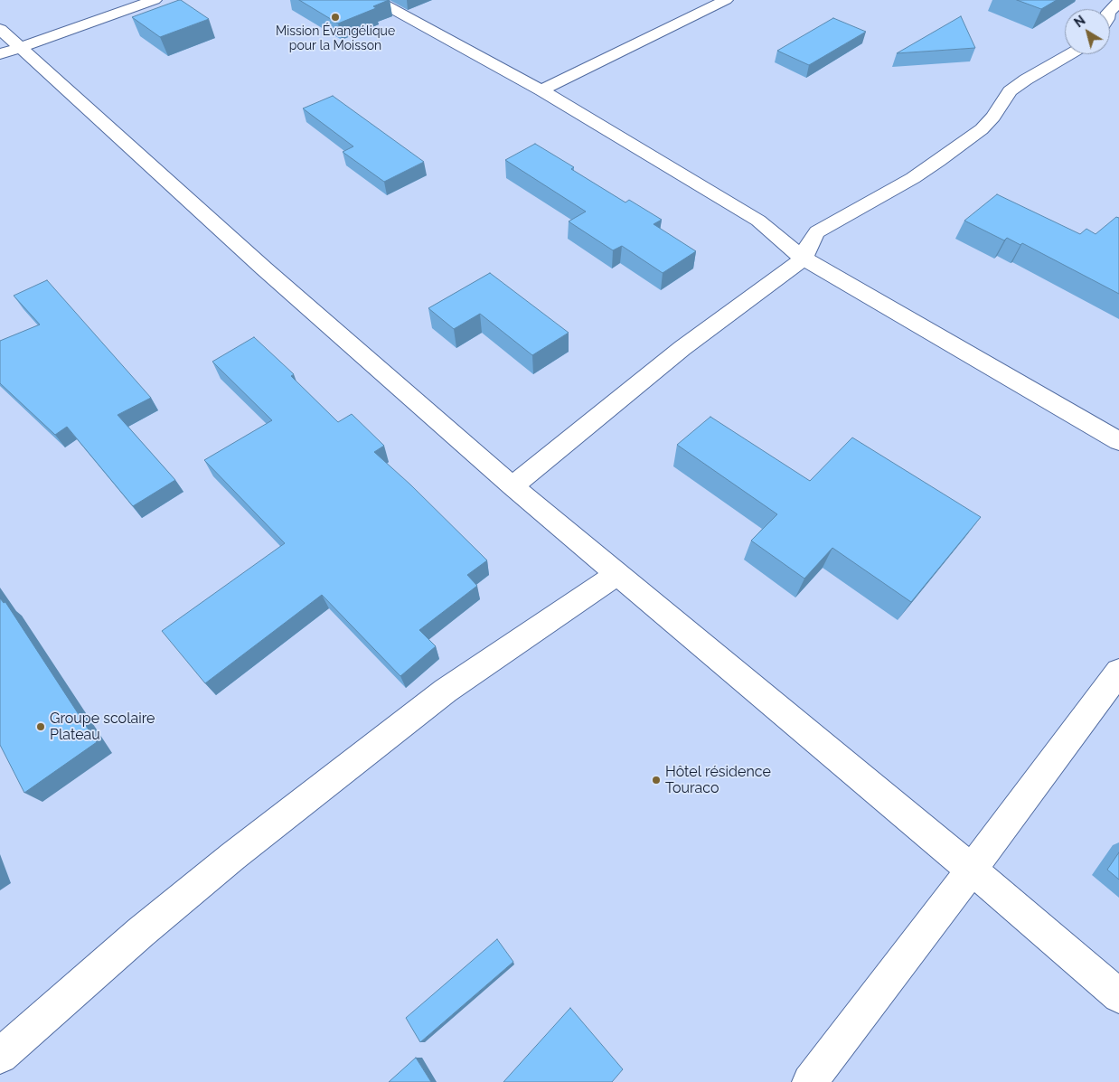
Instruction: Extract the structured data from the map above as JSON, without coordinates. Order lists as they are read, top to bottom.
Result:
{
  "places": ["Mission Évangélique pour la Moisson", "Groupe scolaire Plateau", "Hôtel résidence Touraco"],
  "north": "top left"
}
